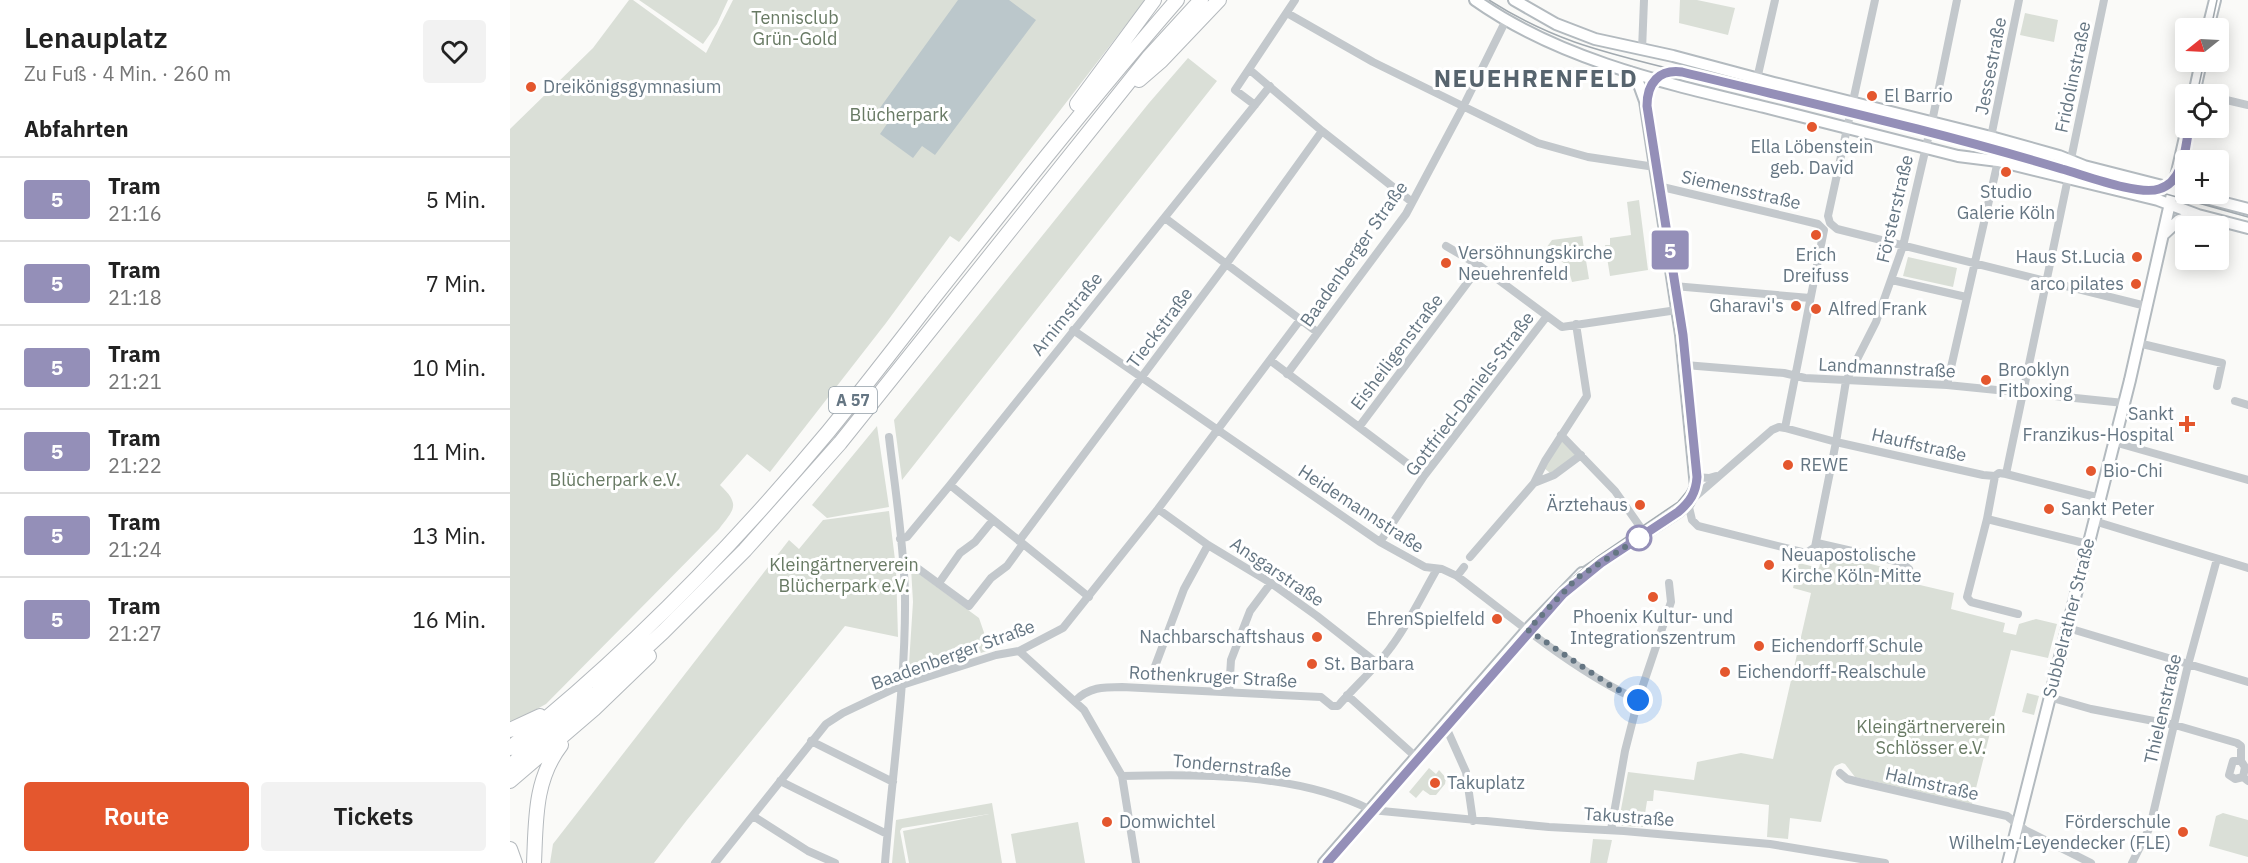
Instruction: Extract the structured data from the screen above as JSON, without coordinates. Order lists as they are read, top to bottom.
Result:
{
  "streets": {
    "highway": ["A 57"],
    "main road": ["Subbelrather Straße"],
    "street": [
      "Jessestraße",
      "Fridolinstraße",
      "Siemensstraße",
      "Försterstraße",
      "Baadenberger Straße",
      "Arnimstraße",
      "Tieckstraße",
      "Eisheiligenstraße",
      "Landmannstraße",
      "Gottfried-Daniels-Straße",
      "Hauffstraße",
      "Heidemannstraße",
      "Ansgarstraße",
      "Rothenkruger Straße",
      "Thielenstraße",
      "Tondernstraße",
      "Halmstraße",
      "Takustraße"
    ]
  },
  "crossings": [
    ["Försterstraße", "Landmannstraße"],
    ["Försterstraße", "Hauffstraße"],
    ["Baadenberger Straße", "Heidemannstraße"],
    ["Baadenberger Straße", "Ansgarstraße"],
    ["Arnimstraße", "Heidemannstraße"],
    ["Tieckstraße", "Heidemannstraße"],
    ["Landmannstraße", "Subbelrather Straße"],
    ["Gottfried-Daniels-Straße", "Heidemannstraße"],
    ["Subbelrather Straße", "Halmstraße"],
    ["Tondernstraße", "Takustraße"]
  ],
  "districts": ["NEUEHRENFELD"],
  "parks": [
    "Tennisclub Grün-Gold",
    "Blücherpark",
    "Blücherpark e.V.",
    "Kleingärtnerverein Blücherpark e.V.",
    "Kleingärtnerverein Schlösser e.V."
  ],
  "places": {
    "other": [
      "Dreikönigsgymnasium",
      "El Barrio",
      "Ella Löbenstein geb. David",
      "Studio Galerie Köln",
      "Erich Dreifuss",
      "Haus St.Lucia",
      "Versöhnungskirche Neuehrenfeld",
      "arco pilates",
      "Gharavi's",
      "Alfred Frank",
      "Brooklyn Fitboxing",
      "REWE",
      "Bio-Chi",
      "Ärztehaus",
      "Sankt Peter",
      "Neuapostolische Kirche Köln-Mitte",
      "Phoenix Kultur- und Integrationszentrum",
      "EhrenSpielfeld",
      "Nachbarschaftshaus",
      "Eichendorff Schule",
      "St. Barbara",
      "Eichendorff-Realschule",
      "Takuplatz",
      "Domwichtel",
      "Förderschule Wilhelm-Leyendecker (FLE)"
    ],
    "health": ["Sankt Franzikus-Hospital"]
  },
  "lines": ["tram line 5"],
  "north": "left",
  "page": {
    "heading": [
      ["Lenauplatz", "Zu Fuß · 4 Min. · 260 m"],
      "Abfahrten"
    ],
    "on_map": "5",
    "map_buttons": ["+", "−"],
    "list": [
      {
        "mark": "5",
        "name": "Tram",
        "note": "21:16",
        "value": "5 Min."
      },
      {
        "mark": "5",
        "name": "Tram",
        "note": "21:18",
        "value": "7 Min."
      },
      {
        "mark": "5",
        "name": "Tram",
        "note": "21:21",
        "value": "10 Min."
      },
      {
        "mark": "5",
        "name": "Tram",
        "note": "21:22",
        "value": "11 Min."
      },
      {
        "mark": "5",
        "name": "Tram",
        "note": "21:24",
        "value": "13 Min."
      },
      {
        "mark": "5",
        "name": "Tram",
        "note": "21:27",
        "value": "16 Min."
      }
    ],
    "buttons": ["Route", "Tickets"]
  }
}
